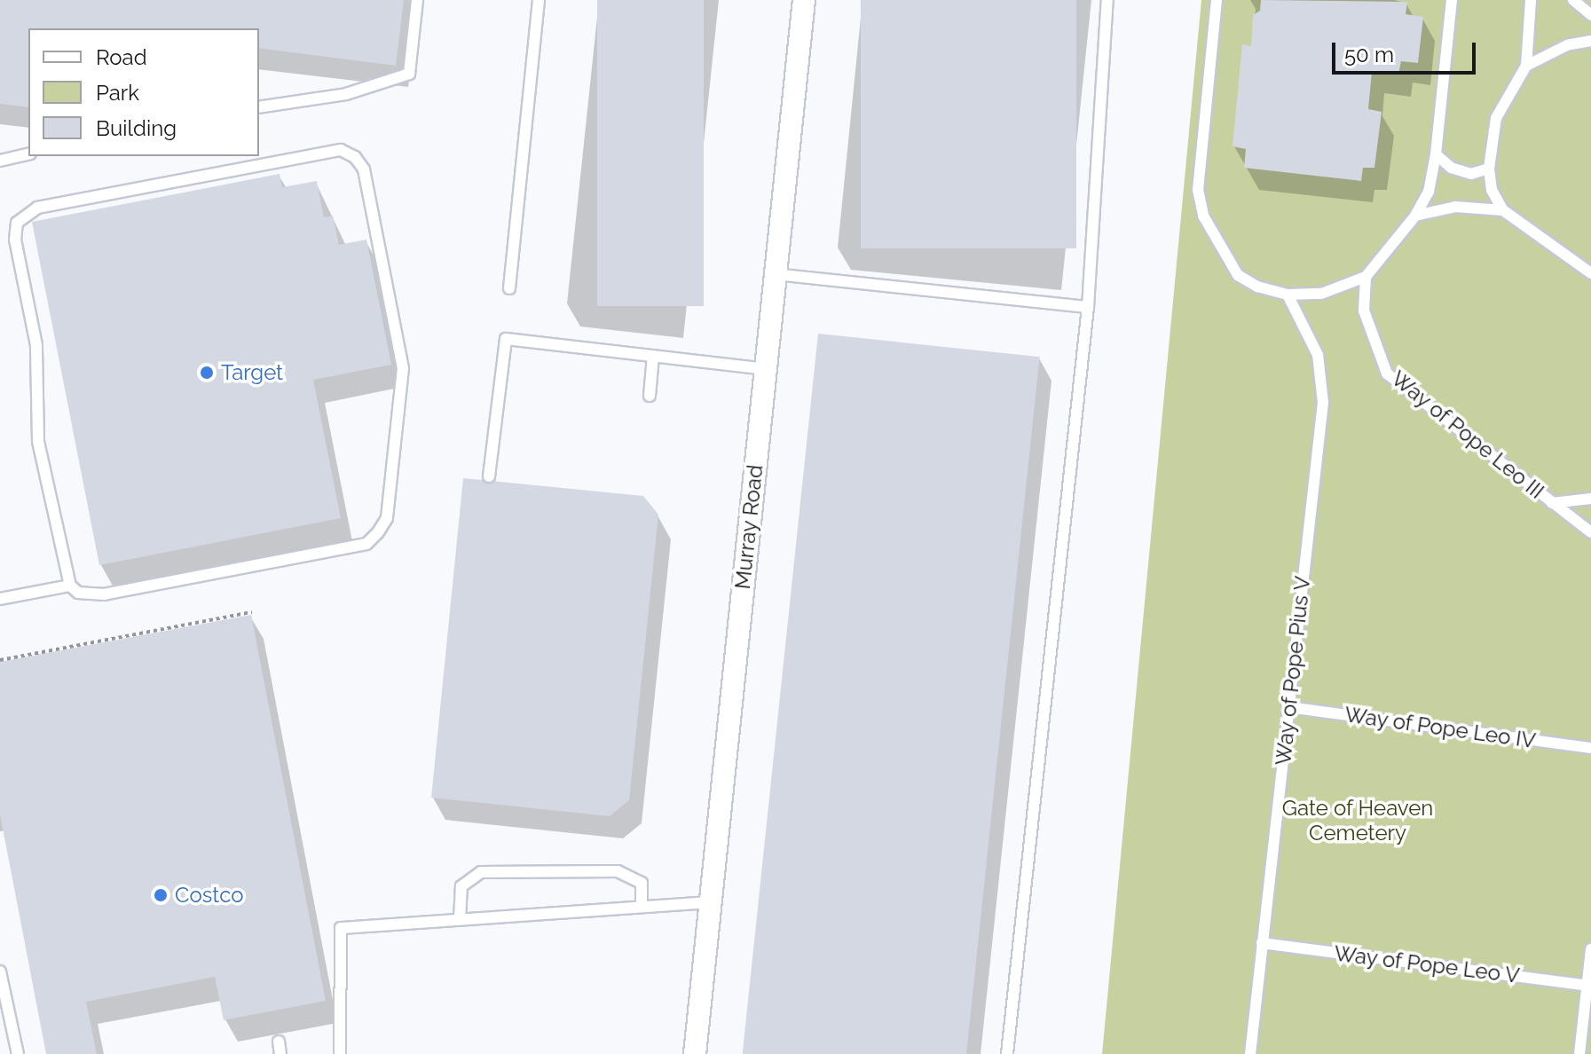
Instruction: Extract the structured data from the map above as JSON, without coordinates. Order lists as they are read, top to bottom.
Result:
{
  "streets": {
    "street": ["Murray Road"],
    "lane": [
      "Way of Pope Leo III",
      "Way of Pope Pius V",
      "Way of Pope Leo IV",
      "Way of Pope Leo V"
    ]
  },
  "crossings": [
    ["Way of Pope Pius V", "Way of Pope Leo IV"],
    ["Way of Pope Pius V", "Way of Pope Leo V"]
  ],
  "parks": ["Gate of Heaven Cemetery"],
  "places": ["Target", "Costco"],
  "legend": ["Road", "Park", "Building"],
  "scale_bar": "50 m"
}
